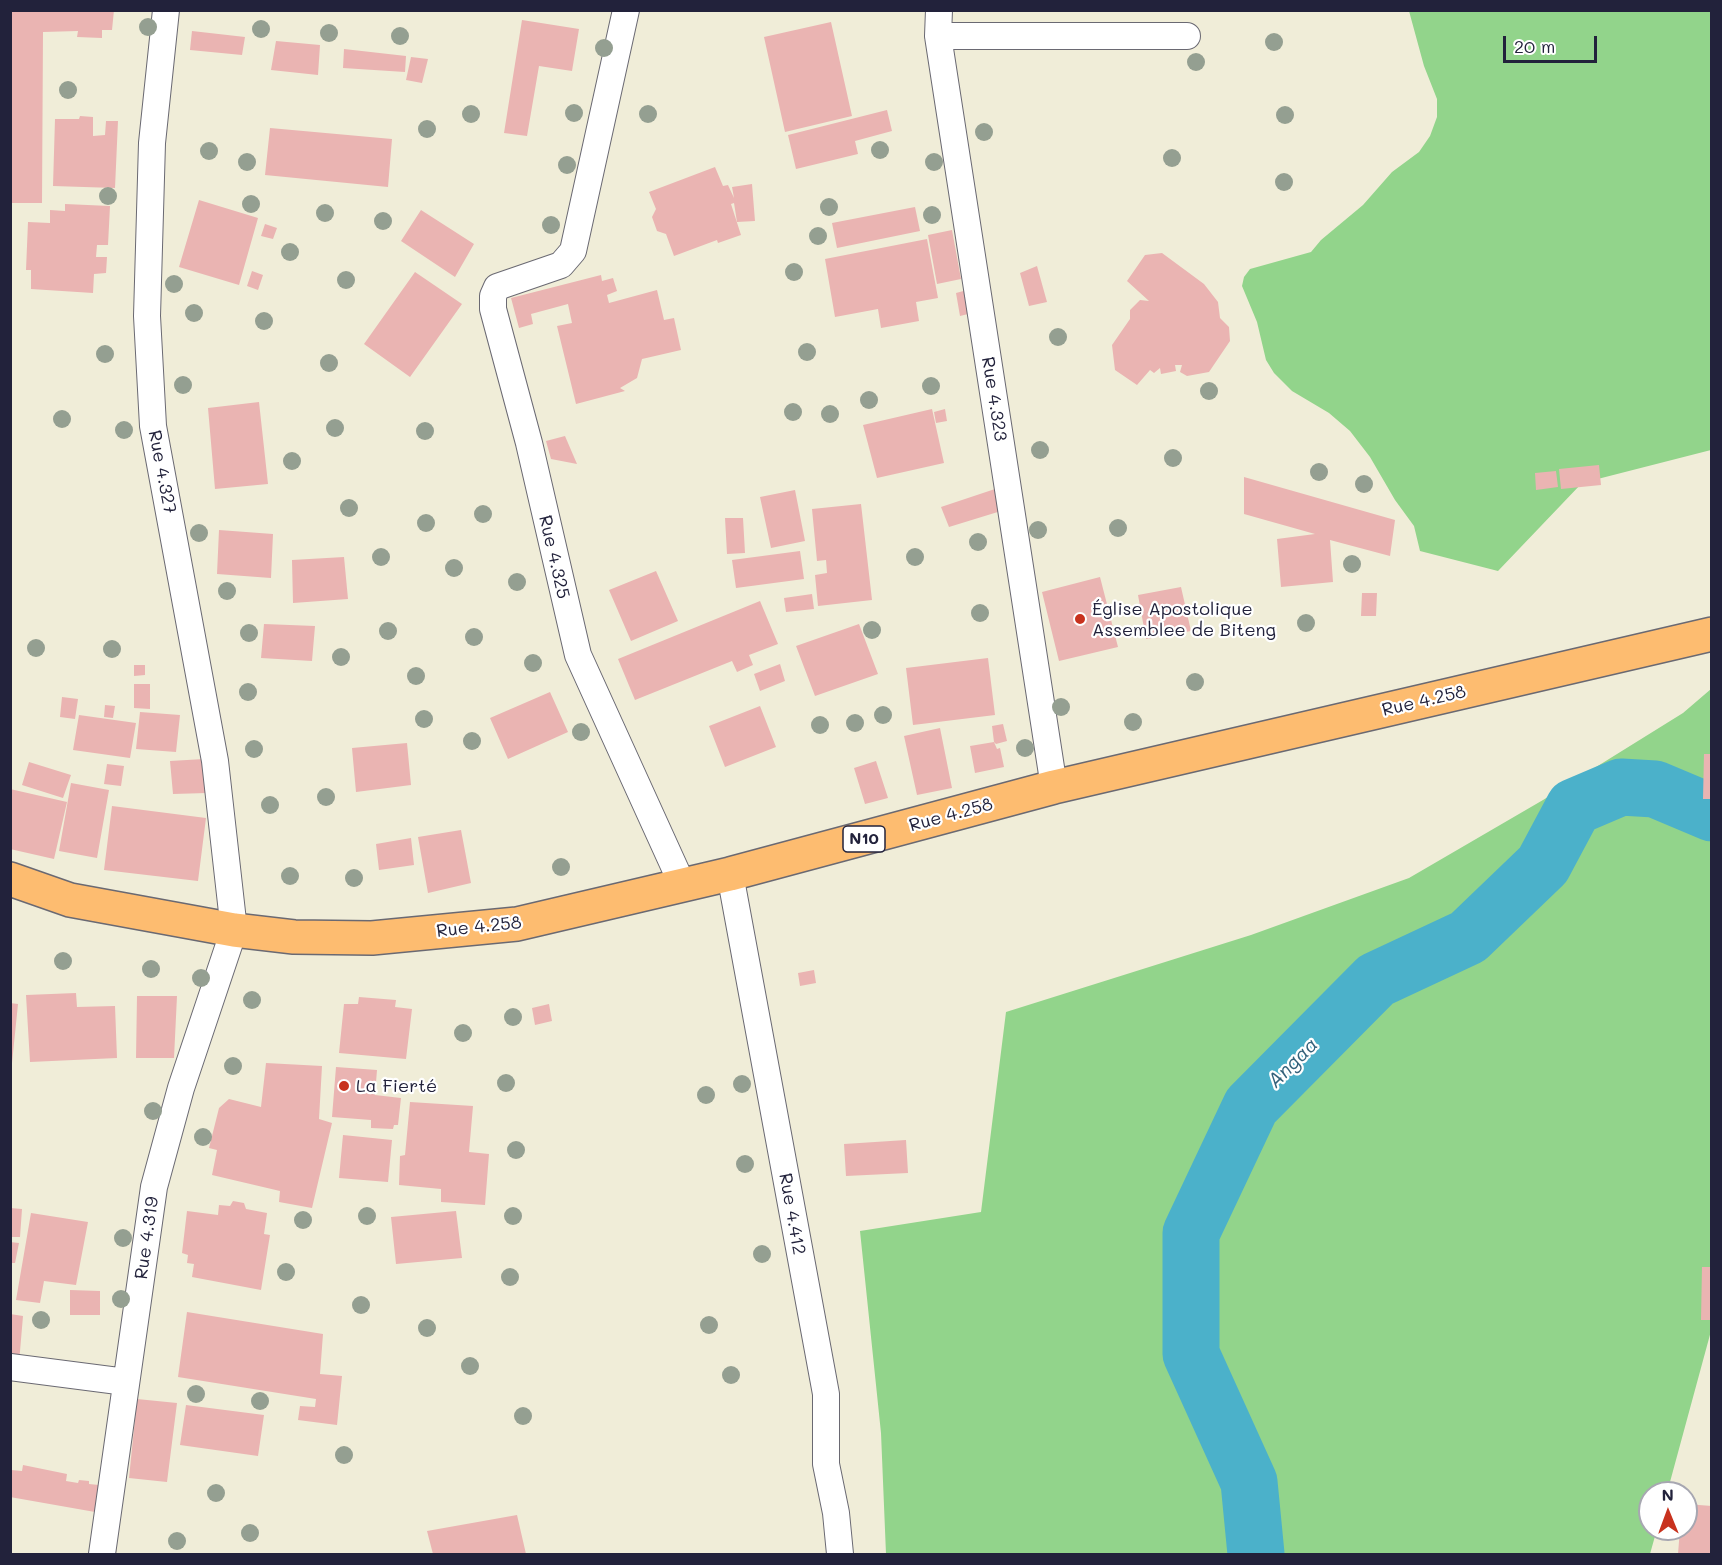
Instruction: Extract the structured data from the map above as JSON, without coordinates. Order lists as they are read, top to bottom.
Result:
{
  "streets": {
    "highway": ["Rue 4.258", "N10"],
    "street": [
      "Rue 4.323",
      "Rue 4.327",
      "Rue 4.325",
      "Rue 4.412",
      "Rue 4.319"
    ]
  },
  "crossings": [
    ["Rue 4.323", "Rue 4.258"],
    ["Rue 4.327", "Rue 4.258"],
    ["Rue 4.327", "Rue 4.319"],
    ["Rue 4.325", "Rue 4.258"],
    ["Rue 4.258", "Rue 4.412"],
    ["Rue 4.258", "Rue 4.319"]
  ],
  "water": ["Angaa"],
  "places": ["Église Apostolique Assemblee de Biteng", "La Fierté"],
  "scale_bar": "20 m",
  "north": "top"
}
